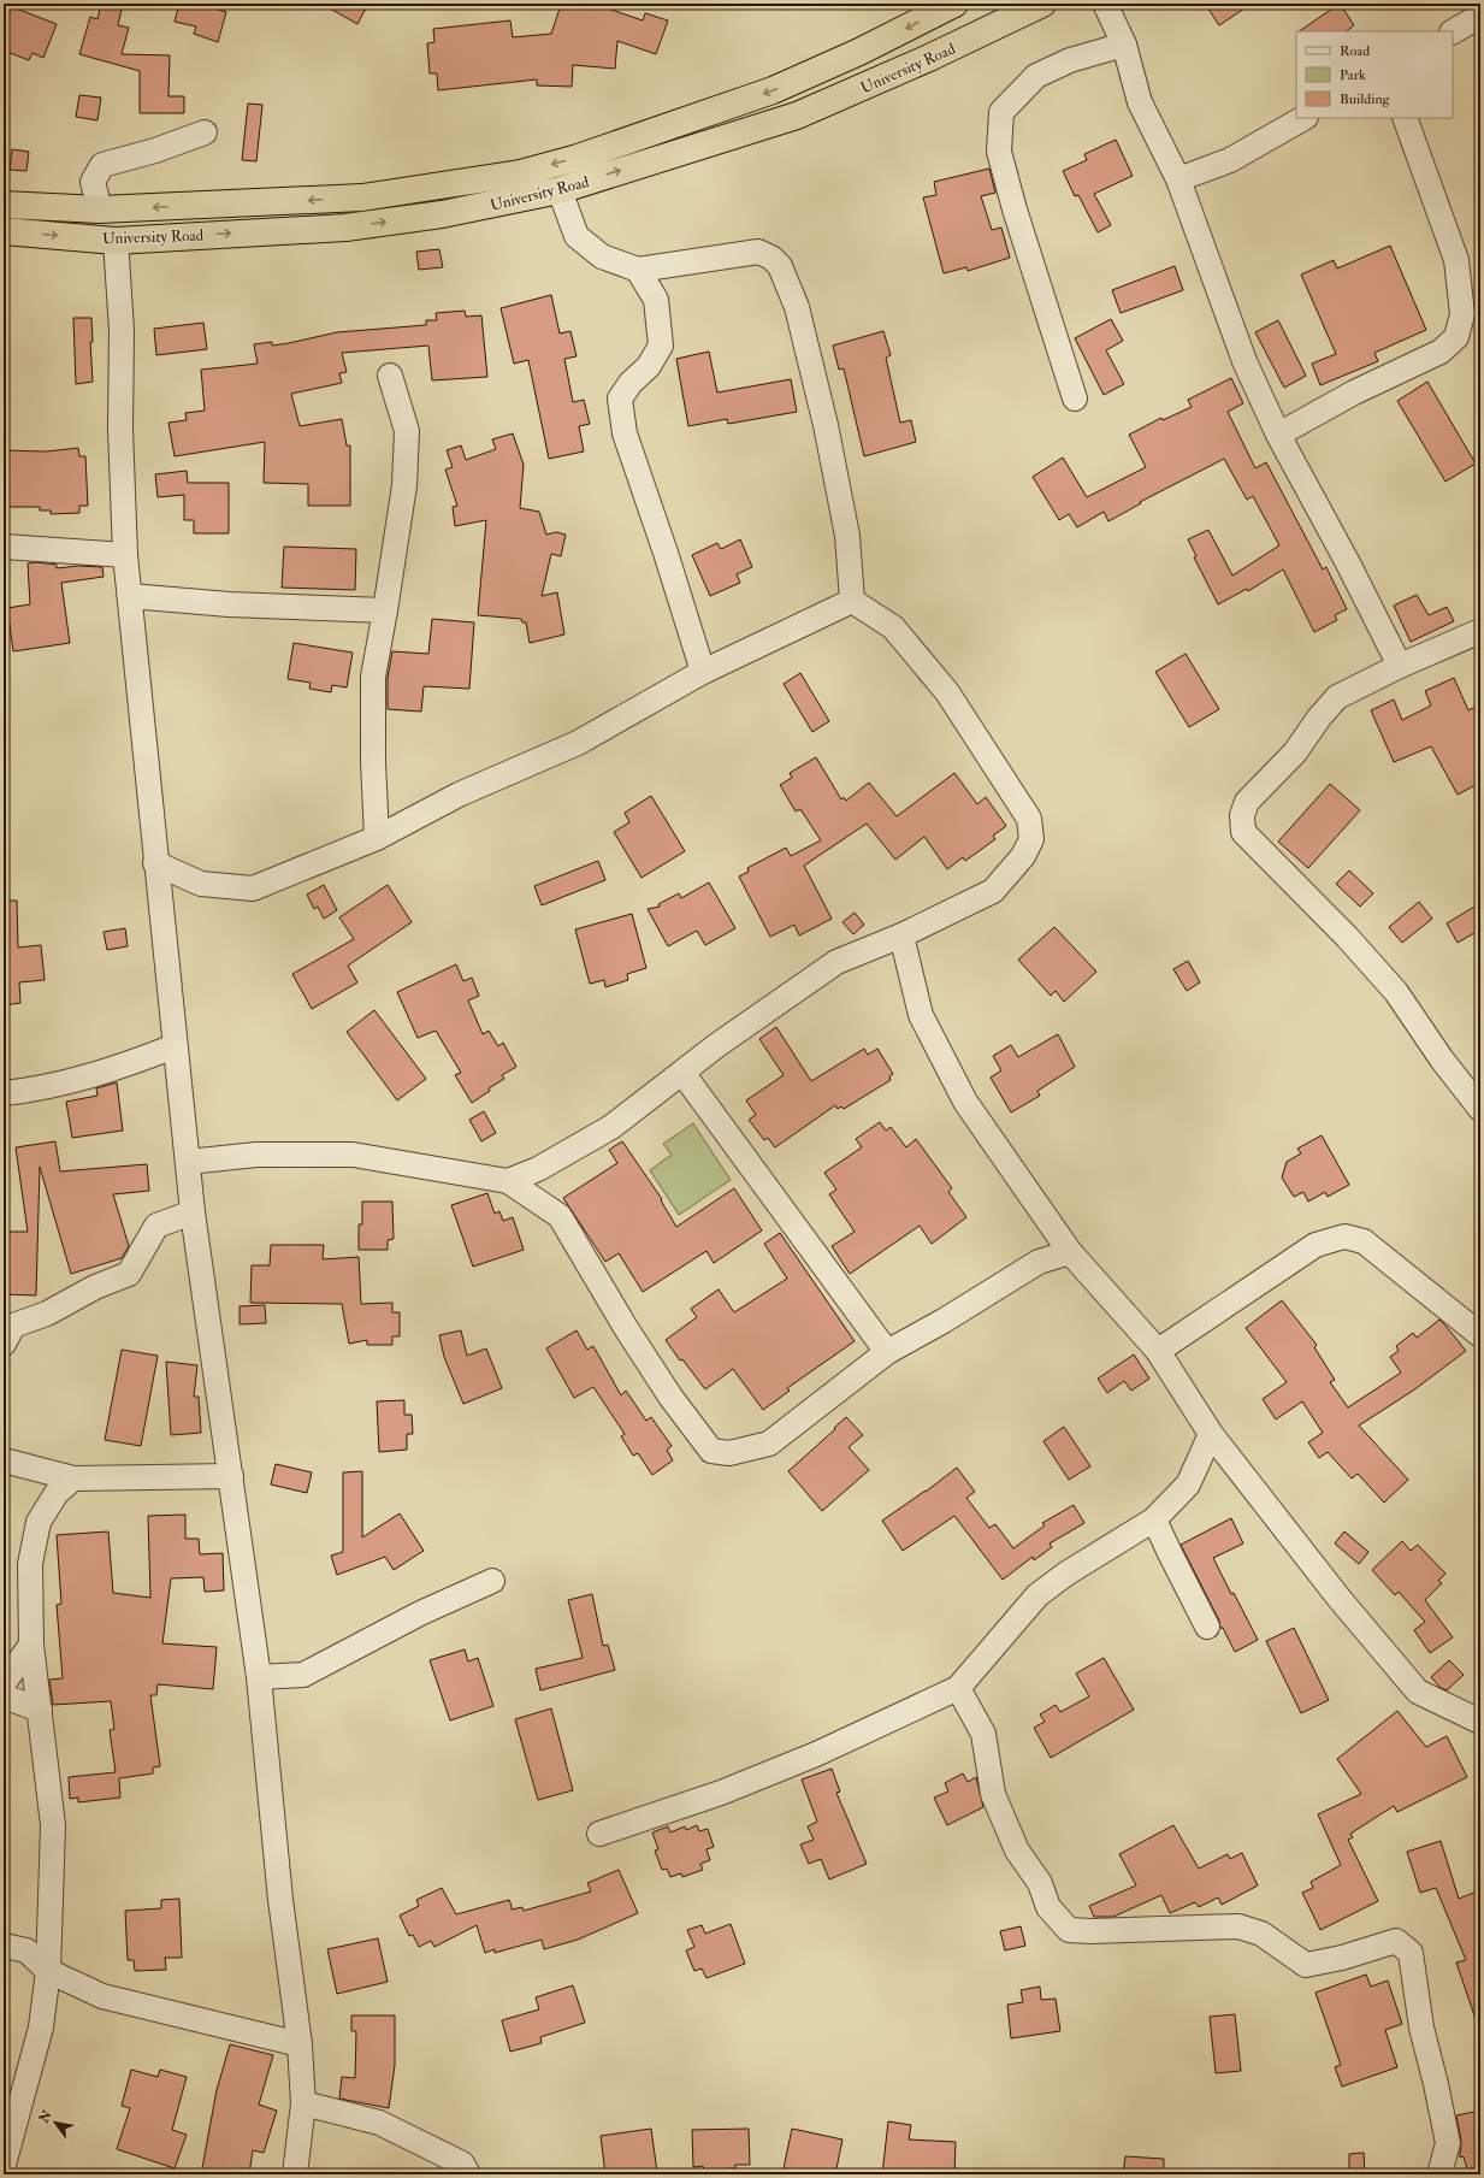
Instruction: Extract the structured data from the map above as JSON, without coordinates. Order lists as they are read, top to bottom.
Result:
{
  "streets": {
    "highway": ["University Road"]
  },
  "legend": ["Road", "Park", "Building"],
  "north": "top left"
}
